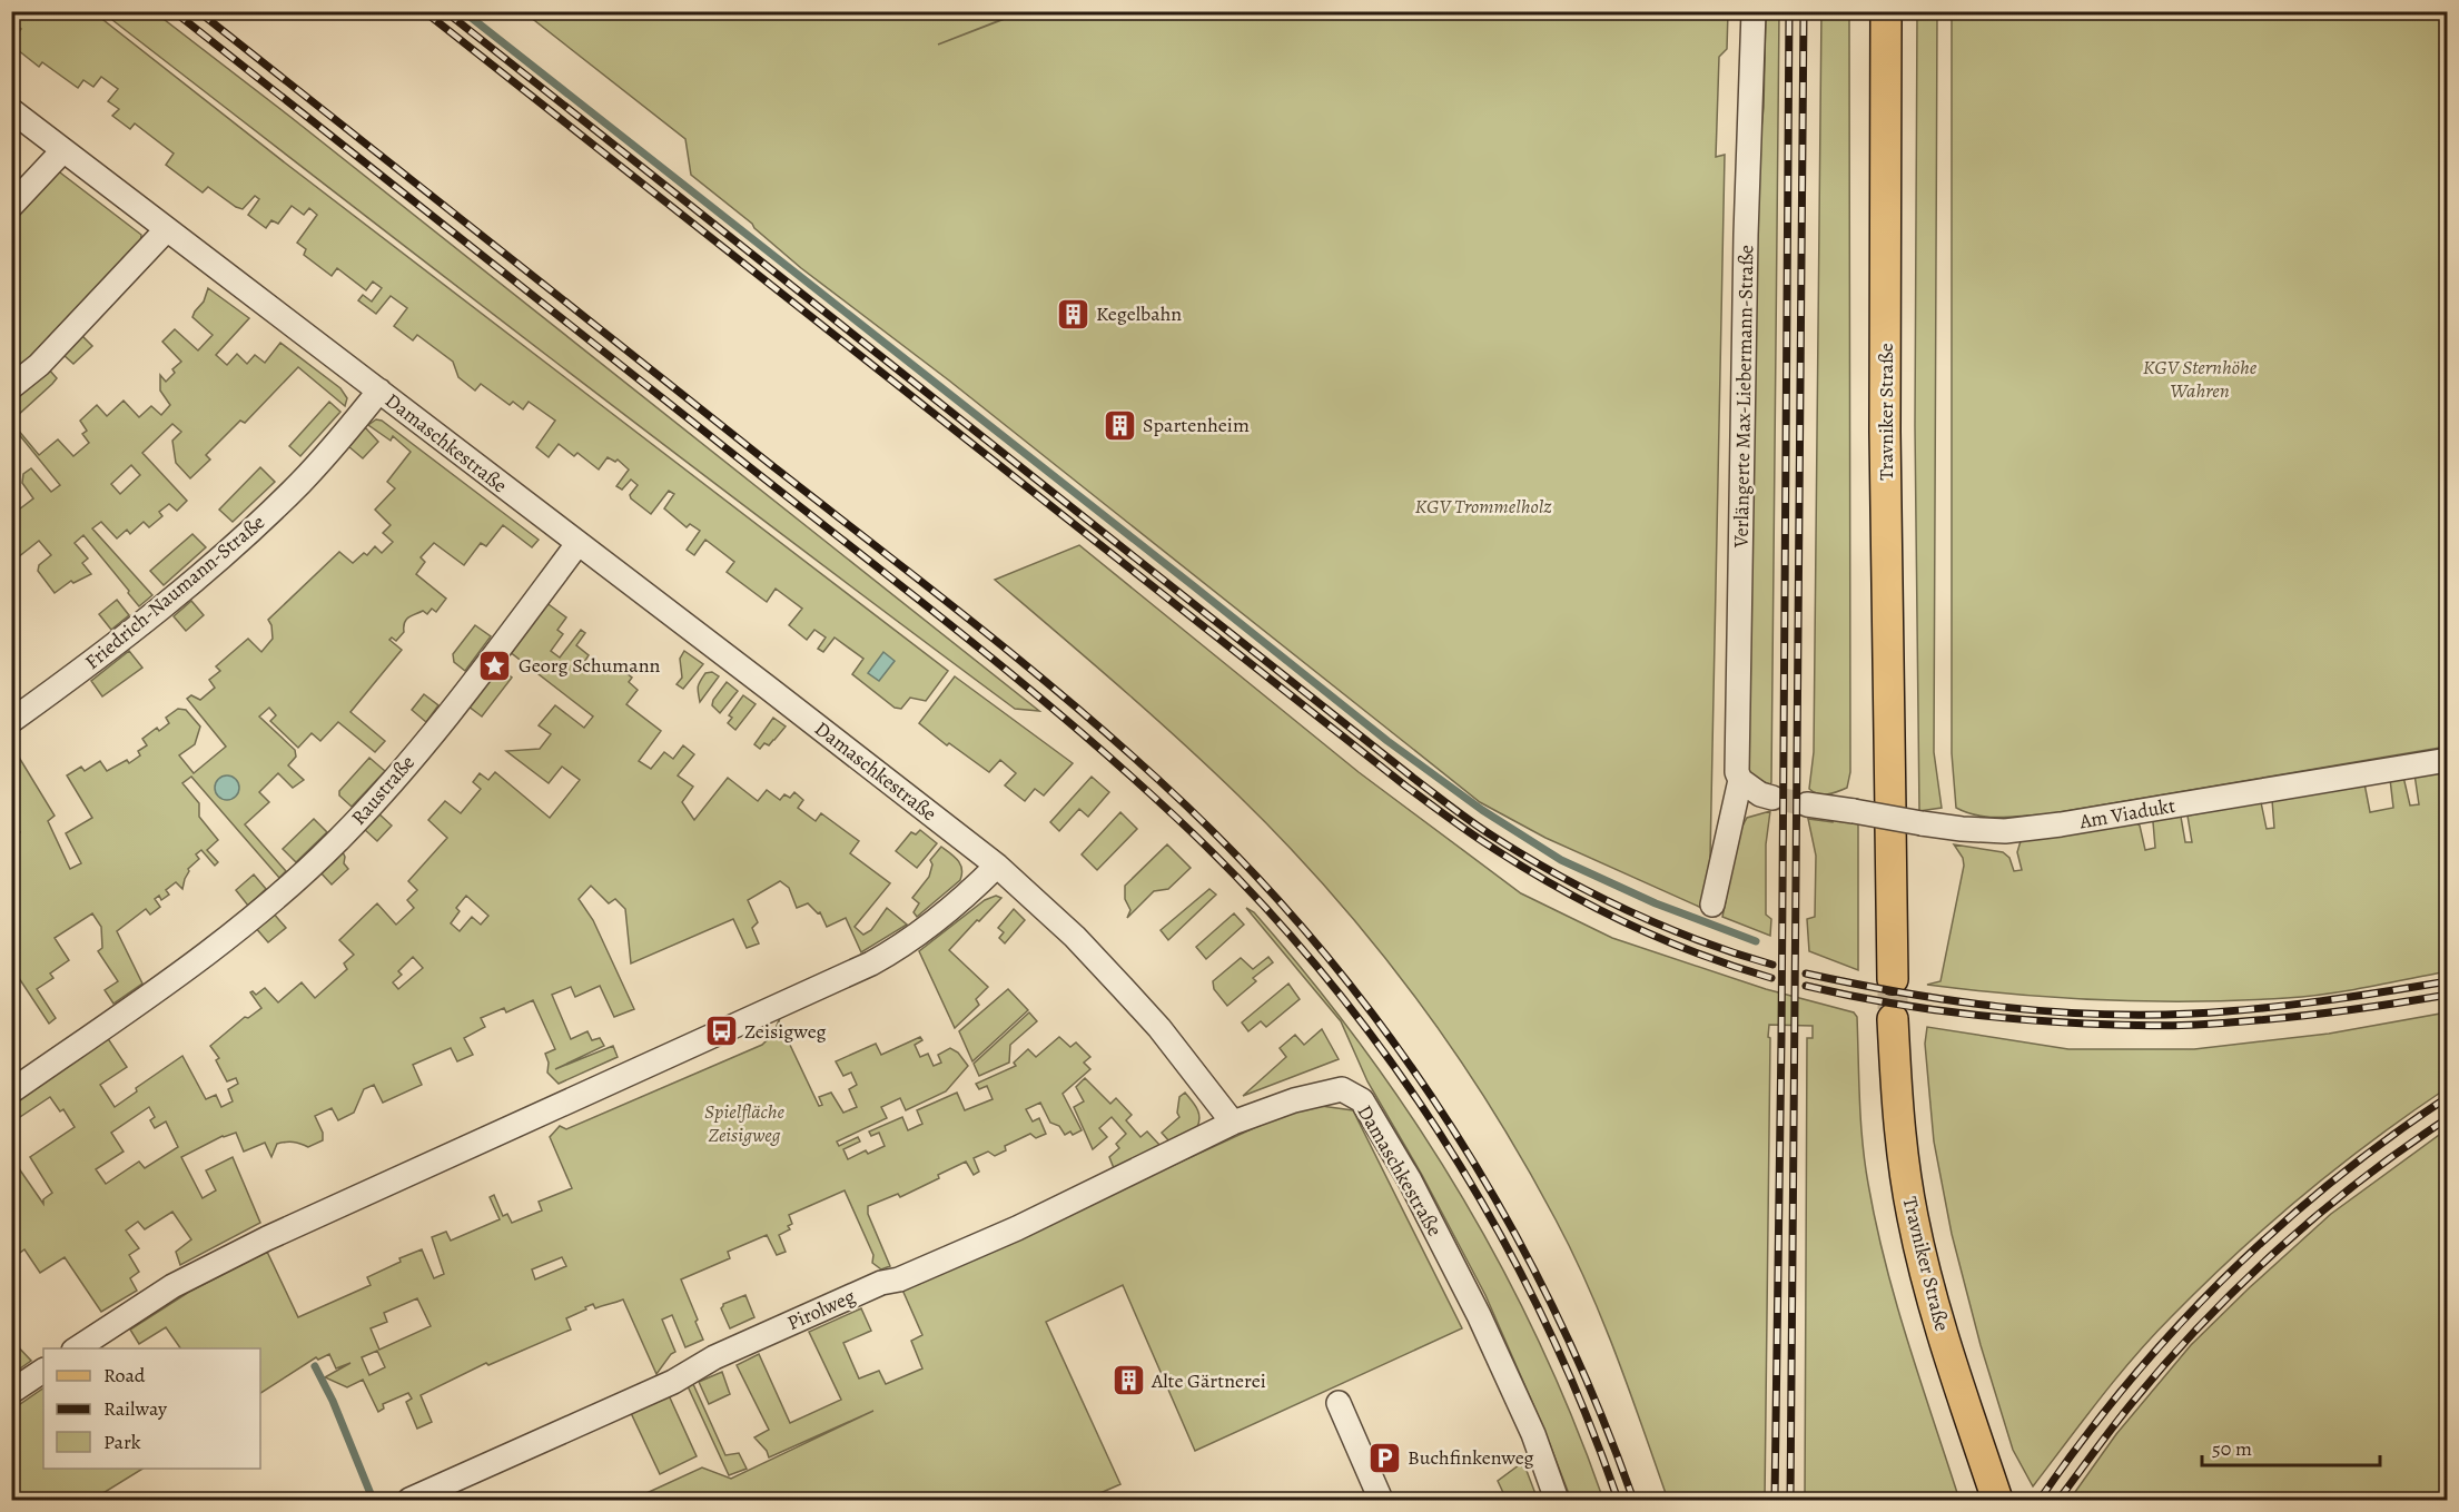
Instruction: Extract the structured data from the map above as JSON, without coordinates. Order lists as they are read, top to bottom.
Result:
{
  "streets": {
    "main road": ["Travniker Straße"],
    "street": [
      "Verlängerte Max-Liebermann-Straße",
      "Damaschkestraße",
      "Friedrich-Naumann-Straße",
      "Raustraße",
      "Am Viadukt",
      "Pirolweg"
    ]
  },
  "crossings": [
    ["Damaschkestraße", "Friedrich-Naumann-Straße"],
    ["Damaschkestraße", "Raustraße"],
    ["Damaschkestraße", "Pirolweg"]
  ],
  "parks": ["KGV Sternhöhe Wahren", "KGV Trommelholz", "Spielfläche Zeisigweg"],
  "places": {
    "building": ["Kegelbahn", "Spartenheim", "Alte Gärtnerei"],
    "place": ["Georg Schumann"],
    "bus stop": ["Zeisigweg"],
    "parking": ["Buchfinkenweg"]
  },
  "legend": ["Road", "Railway", "Park"],
  "scale_bar": "50 m"
}
